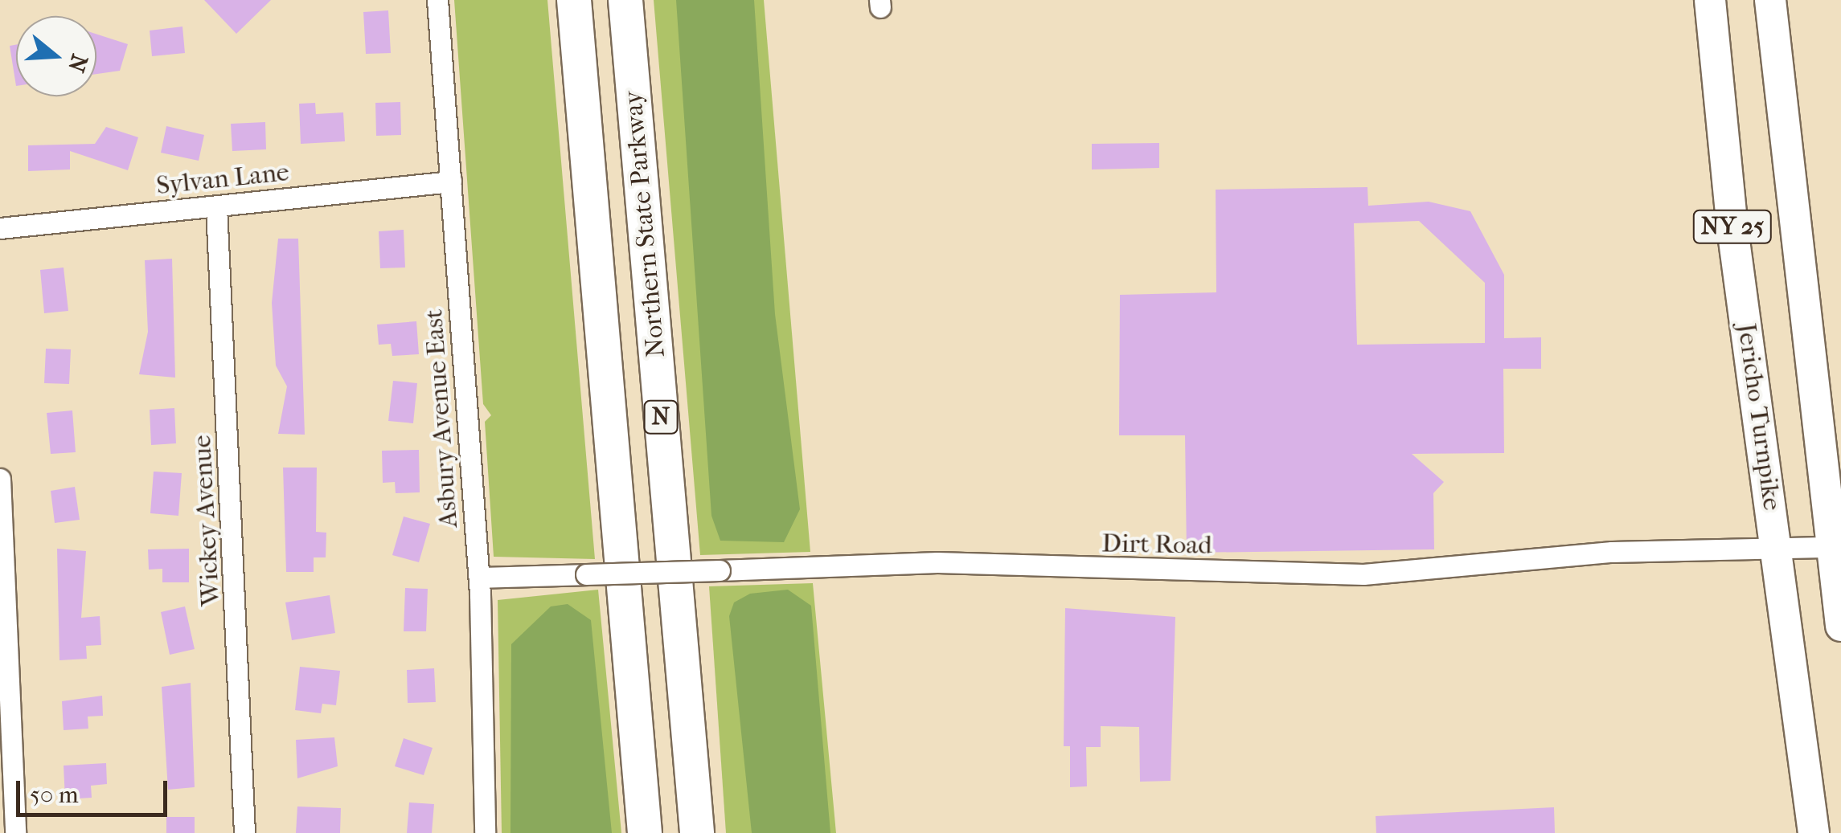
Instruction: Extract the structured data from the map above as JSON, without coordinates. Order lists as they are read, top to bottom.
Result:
{
  "streets": {
    "highway": ["Northern State Parkway", "N"],
    "main road": ["NY 25", "Jericho Turnpike"],
    "street": [
      "Sylvan Lane",
      "Asbury Avenue East",
      "Wickey Avenue",
      "Dirt Road"
    ]
  },
  "crossings": [
    ["Sylvan Lane", "Asbury Avenue East"],
    ["Sylvan Lane", "Wickey Avenue"],
    ["NY 25", "Dirt Road"],
    ["Jericho Turnpike", "Dirt Road"],
    ["Asbury Avenue East", "Dirt Road"]
  ],
  "scale_bar": "50 m",
  "north": "right"
}
